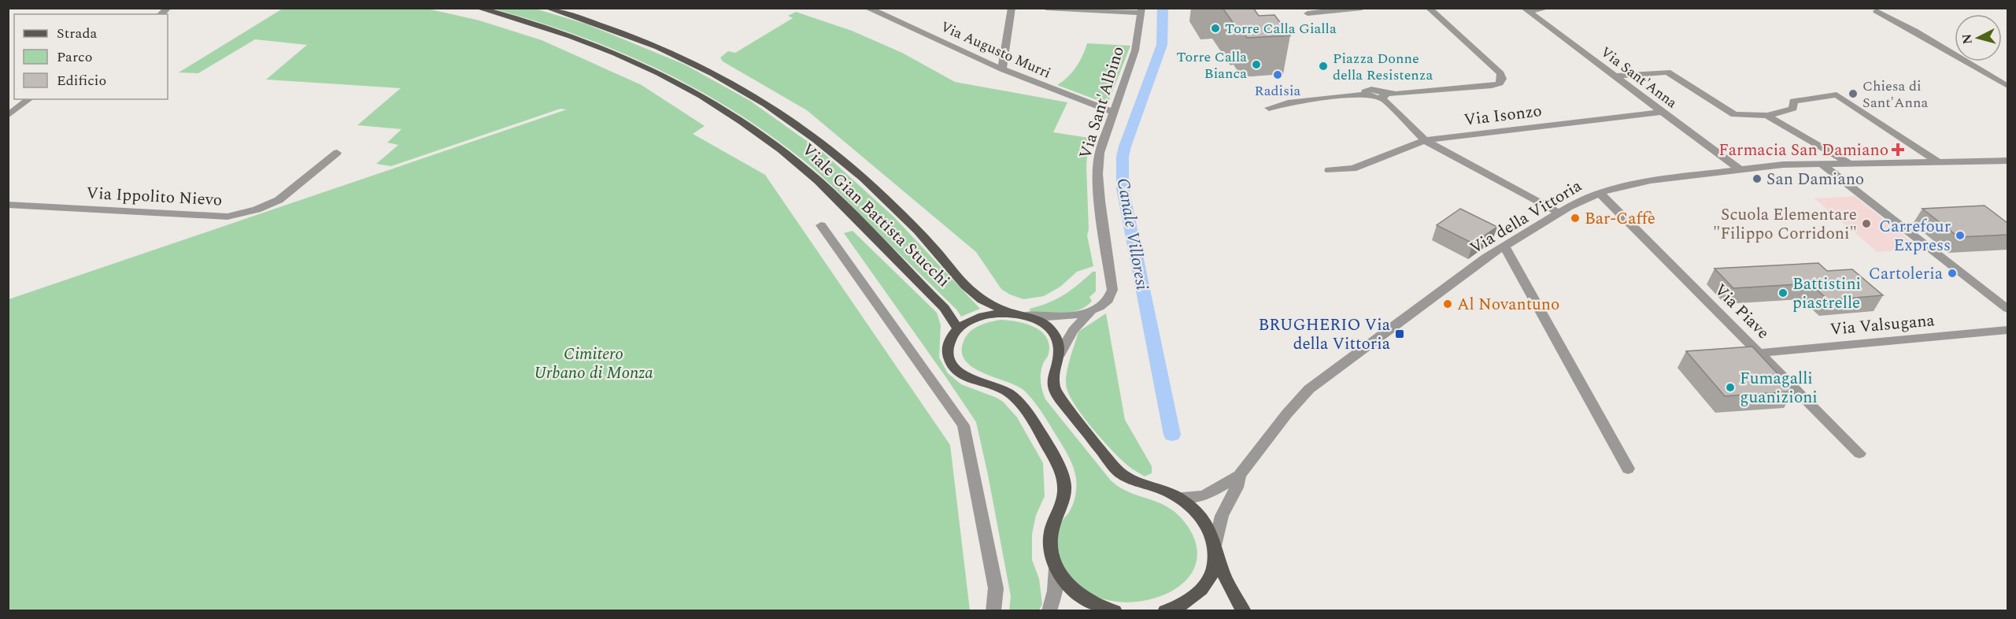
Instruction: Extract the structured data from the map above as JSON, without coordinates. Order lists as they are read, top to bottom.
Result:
{
  "streets": {
    "main road": ["Viale Gian Battista Stucchi"],
    "street": [
      "Via Augusto Murri",
      "Via Sant'Anna",
      "Via Sant'Albino",
      "Via Isonzo",
      "Via Ippolito Nievo",
      "Via della Vittoria",
      "Via Piave",
      "Via Valsugana"
    ]
  },
  "crossings": [
    ["Via Augusto Murri", "Via Sant'Albino"],
    ["Via Sant'Anna", "Via Isonzo"],
    ["Via Sant'Anna", "Via della Vittoria"],
    ["Via Sant'Albino", "Viale Gian Battista Stucchi"],
    ["Via della Vittoria", "Via Piave"],
    ["Via Piave", "Via Valsugana"]
  ],
  "water": ["Canale Villoresi"],
  "parks": ["Cimitero Urbano di Monza"],
  "places": {
    "other": [
      "Torre Calla Gialla",
      "Torre Calla Bianca",
      "Piazza Donne della Resistenza",
      "Radisia",
      "Chiesa di Sant'Anna",
      "San Damiano",
      "Bar-Caffè",
      "Scuola Elementare \"Filippo Corridoni\"",
      "Carrefour Express",
      "Cartoleria",
      "Battistini piastrelle",
      "Al Novantuno",
      "Fumagalli guanizioni"
    ],
    "health": ["Farmacia San Damiano"],
    "transit": ["BRUGHERIO Via della Vittoria"]
  },
  "legend": ["Strada", "Parco", "Edificio"],
  "north": "left"
}
